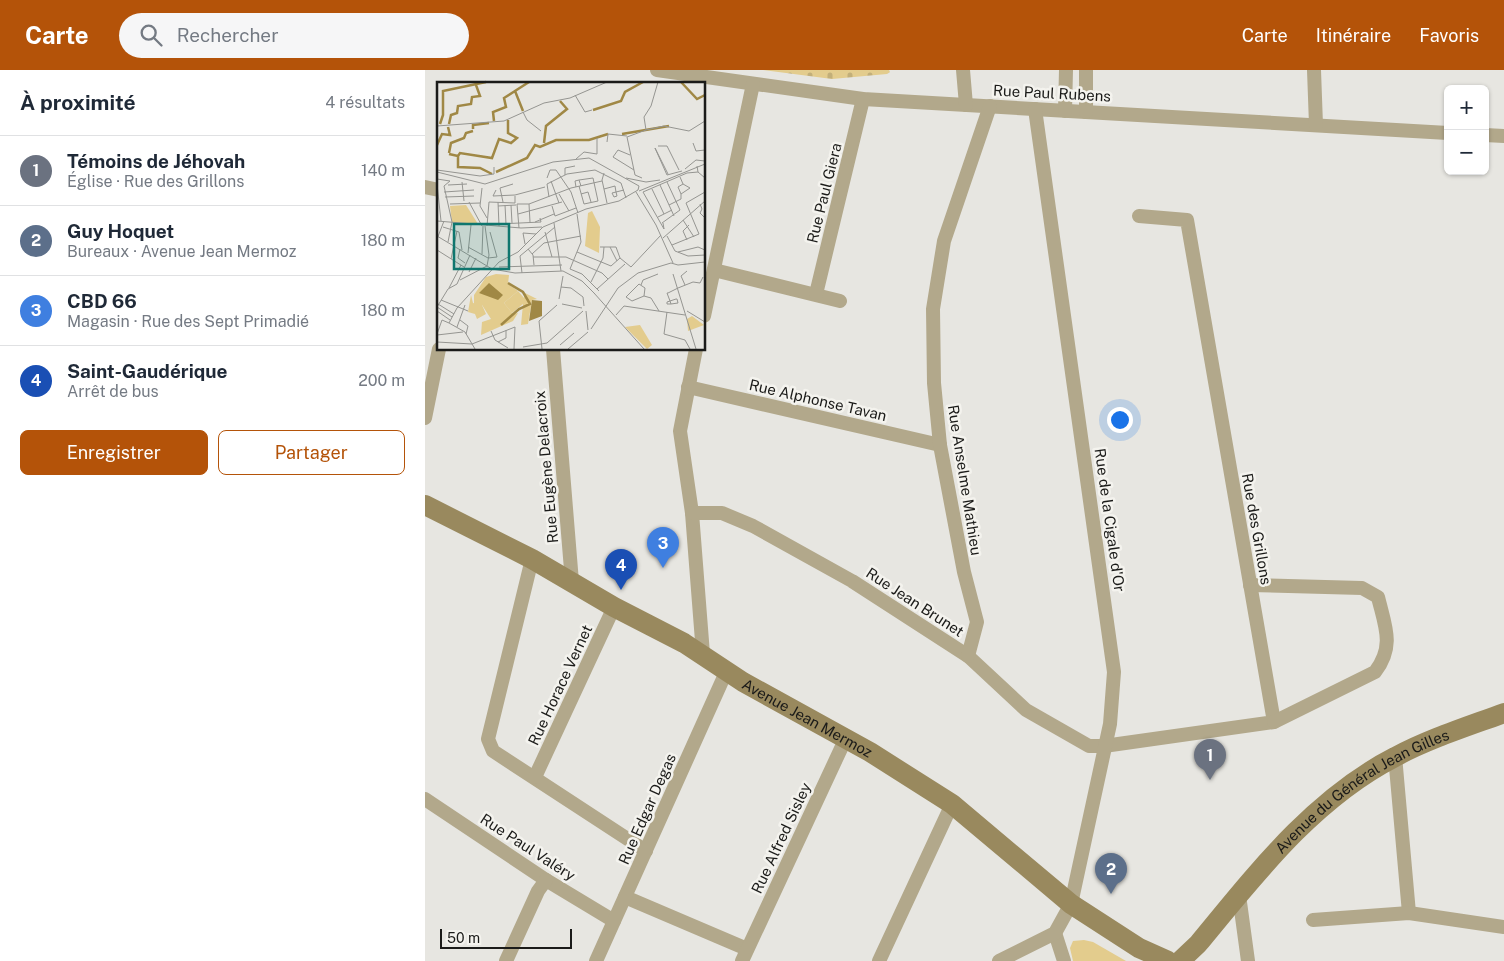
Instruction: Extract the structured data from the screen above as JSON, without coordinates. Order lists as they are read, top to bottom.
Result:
{
  "streets": {
    "street": [
      "Rue Paul Rubens",
      "Rue Paul Giera",
      "Rue Alphonse Tavan",
      "Rue Eugène Delacroix",
      "Rue Anselme Mathieu",
      "Rue de la Cigale d'Or",
      "Rue des Grillons",
      "Rue Jean Brunet",
      "Rue Horace Vernet",
      "Avenue Jean Mermoz",
      "Avenue du Général Jean Gilles",
      "Rue Edgar Degas",
      "Rue Alfred Sisley",
      "Rue Paul Valéry"
    ]
  },
  "crossings": [
    ["Rue Paul Rubens", "Rue Paul Giera"],
    ["Rue Paul Rubens", "Rue Anselme Mathieu"],
    ["Rue Paul Rubens", "Rue de la Cigale d'Or"],
    ["Rue Alphonse Tavan", "Rue Anselme Mathieu"],
    ["Rue Eugène Delacroix", "Avenue Jean Mermoz"],
    ["Rue Anselme Mathieu", "Rue Jean Brunet"],
    ["Rue de la Cigale d'Or", "Rue Jean Brunet"],
    ["Rue de la Cigale d'Or", "Avenue Jean Mermoz"],
    ["Rue Horace Vernet", "Avenue Jean Mermoz"],
    ["Avenue Jean Mermoz", "Rue Edgar Degas"],
    ["Avenue Jean Mermoz", "Rue Alfred Sisley"],
    ["Rue Edgar Degas", "Rue Alfred Sisley"],
    ["Rue Edgar Degas", "Rue Paul Valéry"]
  ],
  "scale_bar": "50 m",
  "page": {
    "header": "Carte",
    "search": "Rechercher",
    "nav": ["Carte", "Itinéraire", "Favoris"],
    "heading": ["À proximité", "4 résultats"],
    "map_buttons": ["+", "−"],
    "list": [
      {
        "mark": "1",
        "name": "Témoins de Jéhovah",
        "note": "Église · Rue des Grillons",
        "value": "140 m"
      },
      {
        "mark": "2",
        "name": "Guy Hoquet",
        "note": "Bureaux · Avenue Jean Mermoz",
        "value": "180 m"
      },
      {
        "mark": "3",
        "name": "CBD 66",
        "note": "Magasin · Rue des Sept Primadié",
        "value": "180 m"
      },
      {
        "mark": "4",
        "name": "Saint-Gaudérique",
        "note": "Arrêt de bus",
        "value": "200 m"
      }
    ],
    "buttons": ["Enregistrer", "Partager"],
    "pins": [
      "3",
      "4",
      "1",
      "2"
    ],
    "scale": "50 m"
  }
}
